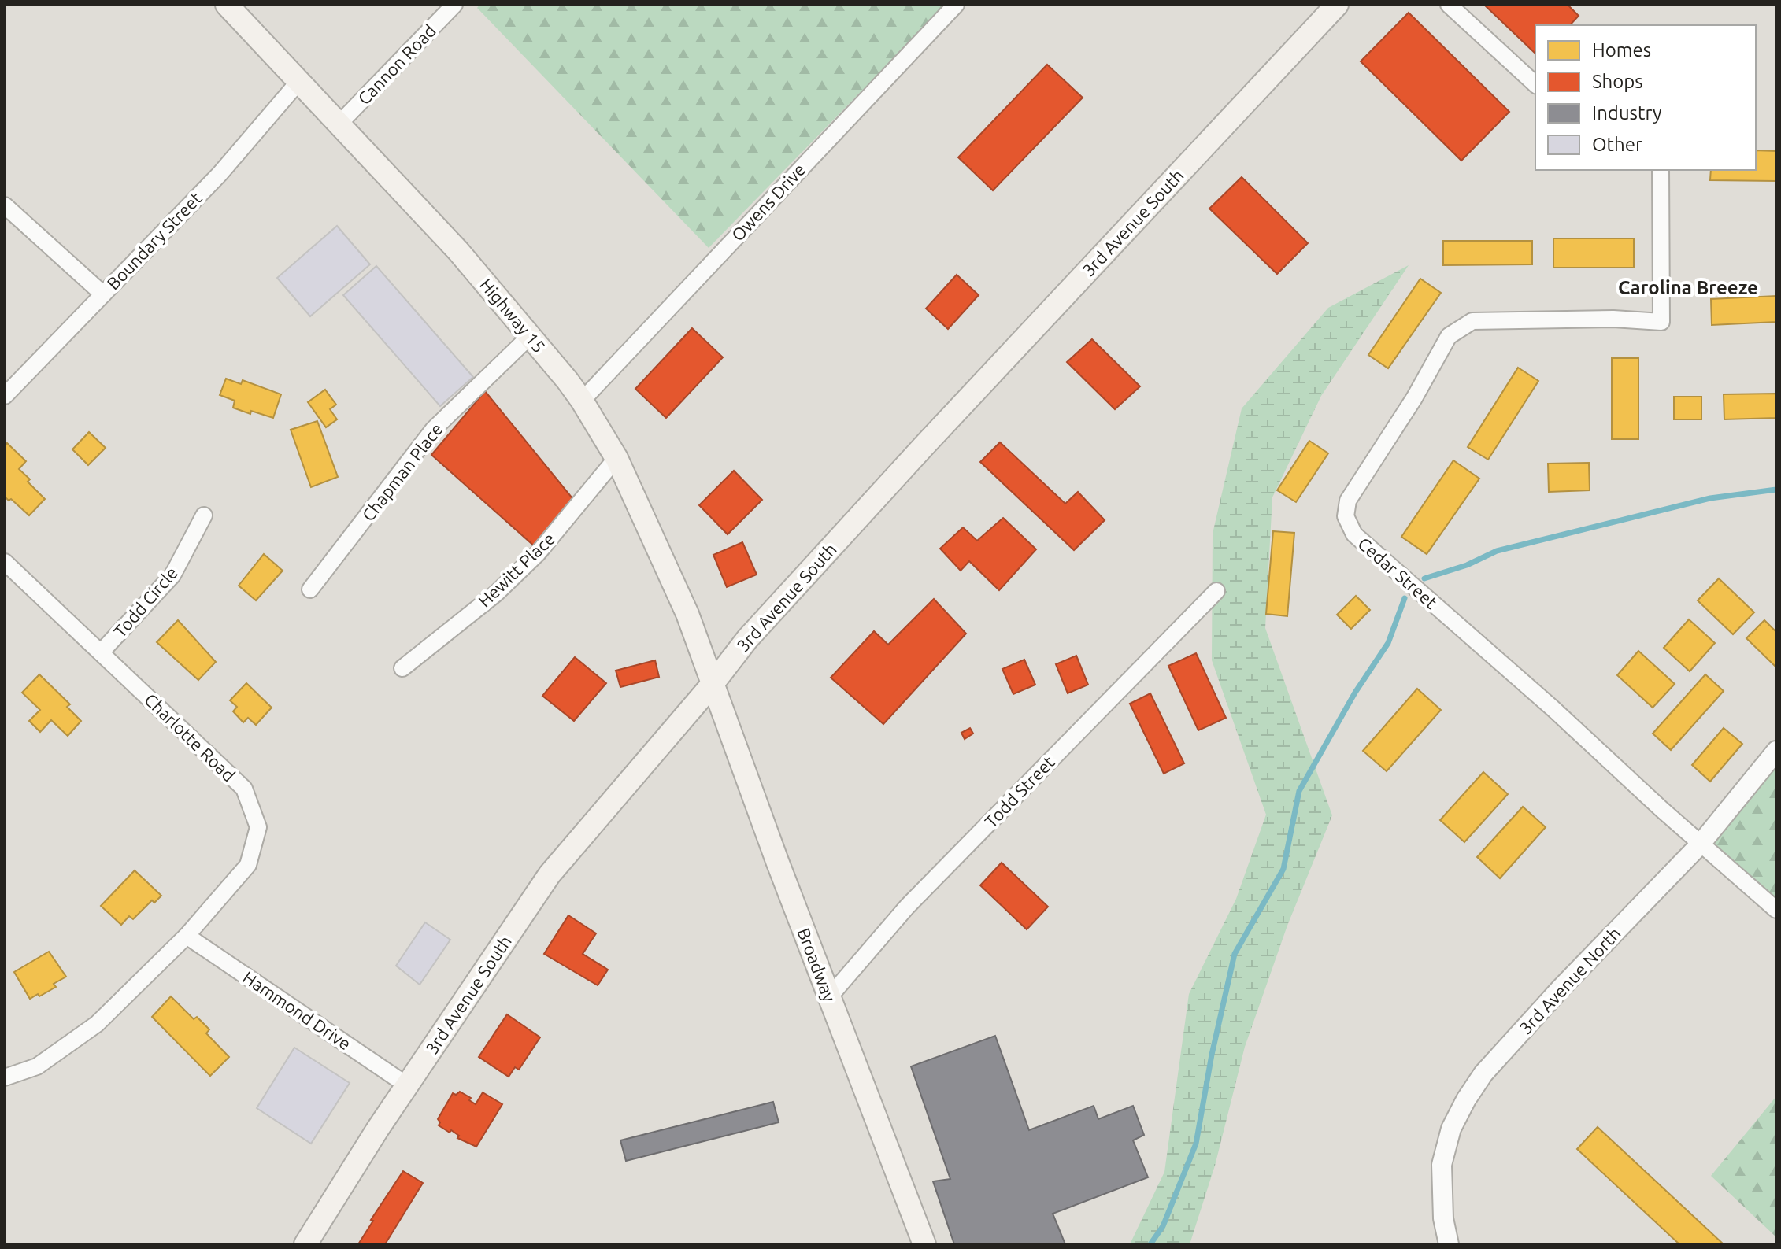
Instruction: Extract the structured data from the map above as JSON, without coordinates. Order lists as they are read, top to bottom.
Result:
{
  "streets": {
    "main road": ["3rd Avenue South", "Highway 15", "Broadway"],
    "street": [
      "Cannon Road",
      "Owens Drive",
      "Boundary Street",
      "Chapman Place",
      "Hewitt Place",
      "Cedar Street",
      "Todd Circle",
      "Charlotte Road",
      "Todd Street",
      "3rd Avenue North",
      "Hammond Drive"
    ]
  },
  "crossings": [
    ["Cannon Road", "Highway 15"],
    ["Owens Drive", "Highway 15"],
    ["3rd Avenue South", "Highway 15"],
    ["3rd Avenue South", "Broadway"],
    ["3rd Avenue South", "Hammond Drive"],
    ["Boundary Street", "Highway 15"],
    ["Highway 15", "Chapman Place"],
    ["Highway 15", "Hewitt Place"],
    ["Highway 15", "Broadway"],
    ["Cedar Street", "3rd Avenue North"],
    ["Todd Circle", "Charlotte Road"],
    ["Charlotte Road", "Hammond Drive"],
    ["Todd Street", "Broadway"]
  ],
  "districts": ["Carolina Breeze"],
  "legend": [
    "Homes",
    "Shops",
    "Industry",
    "Other"
  ]
}
